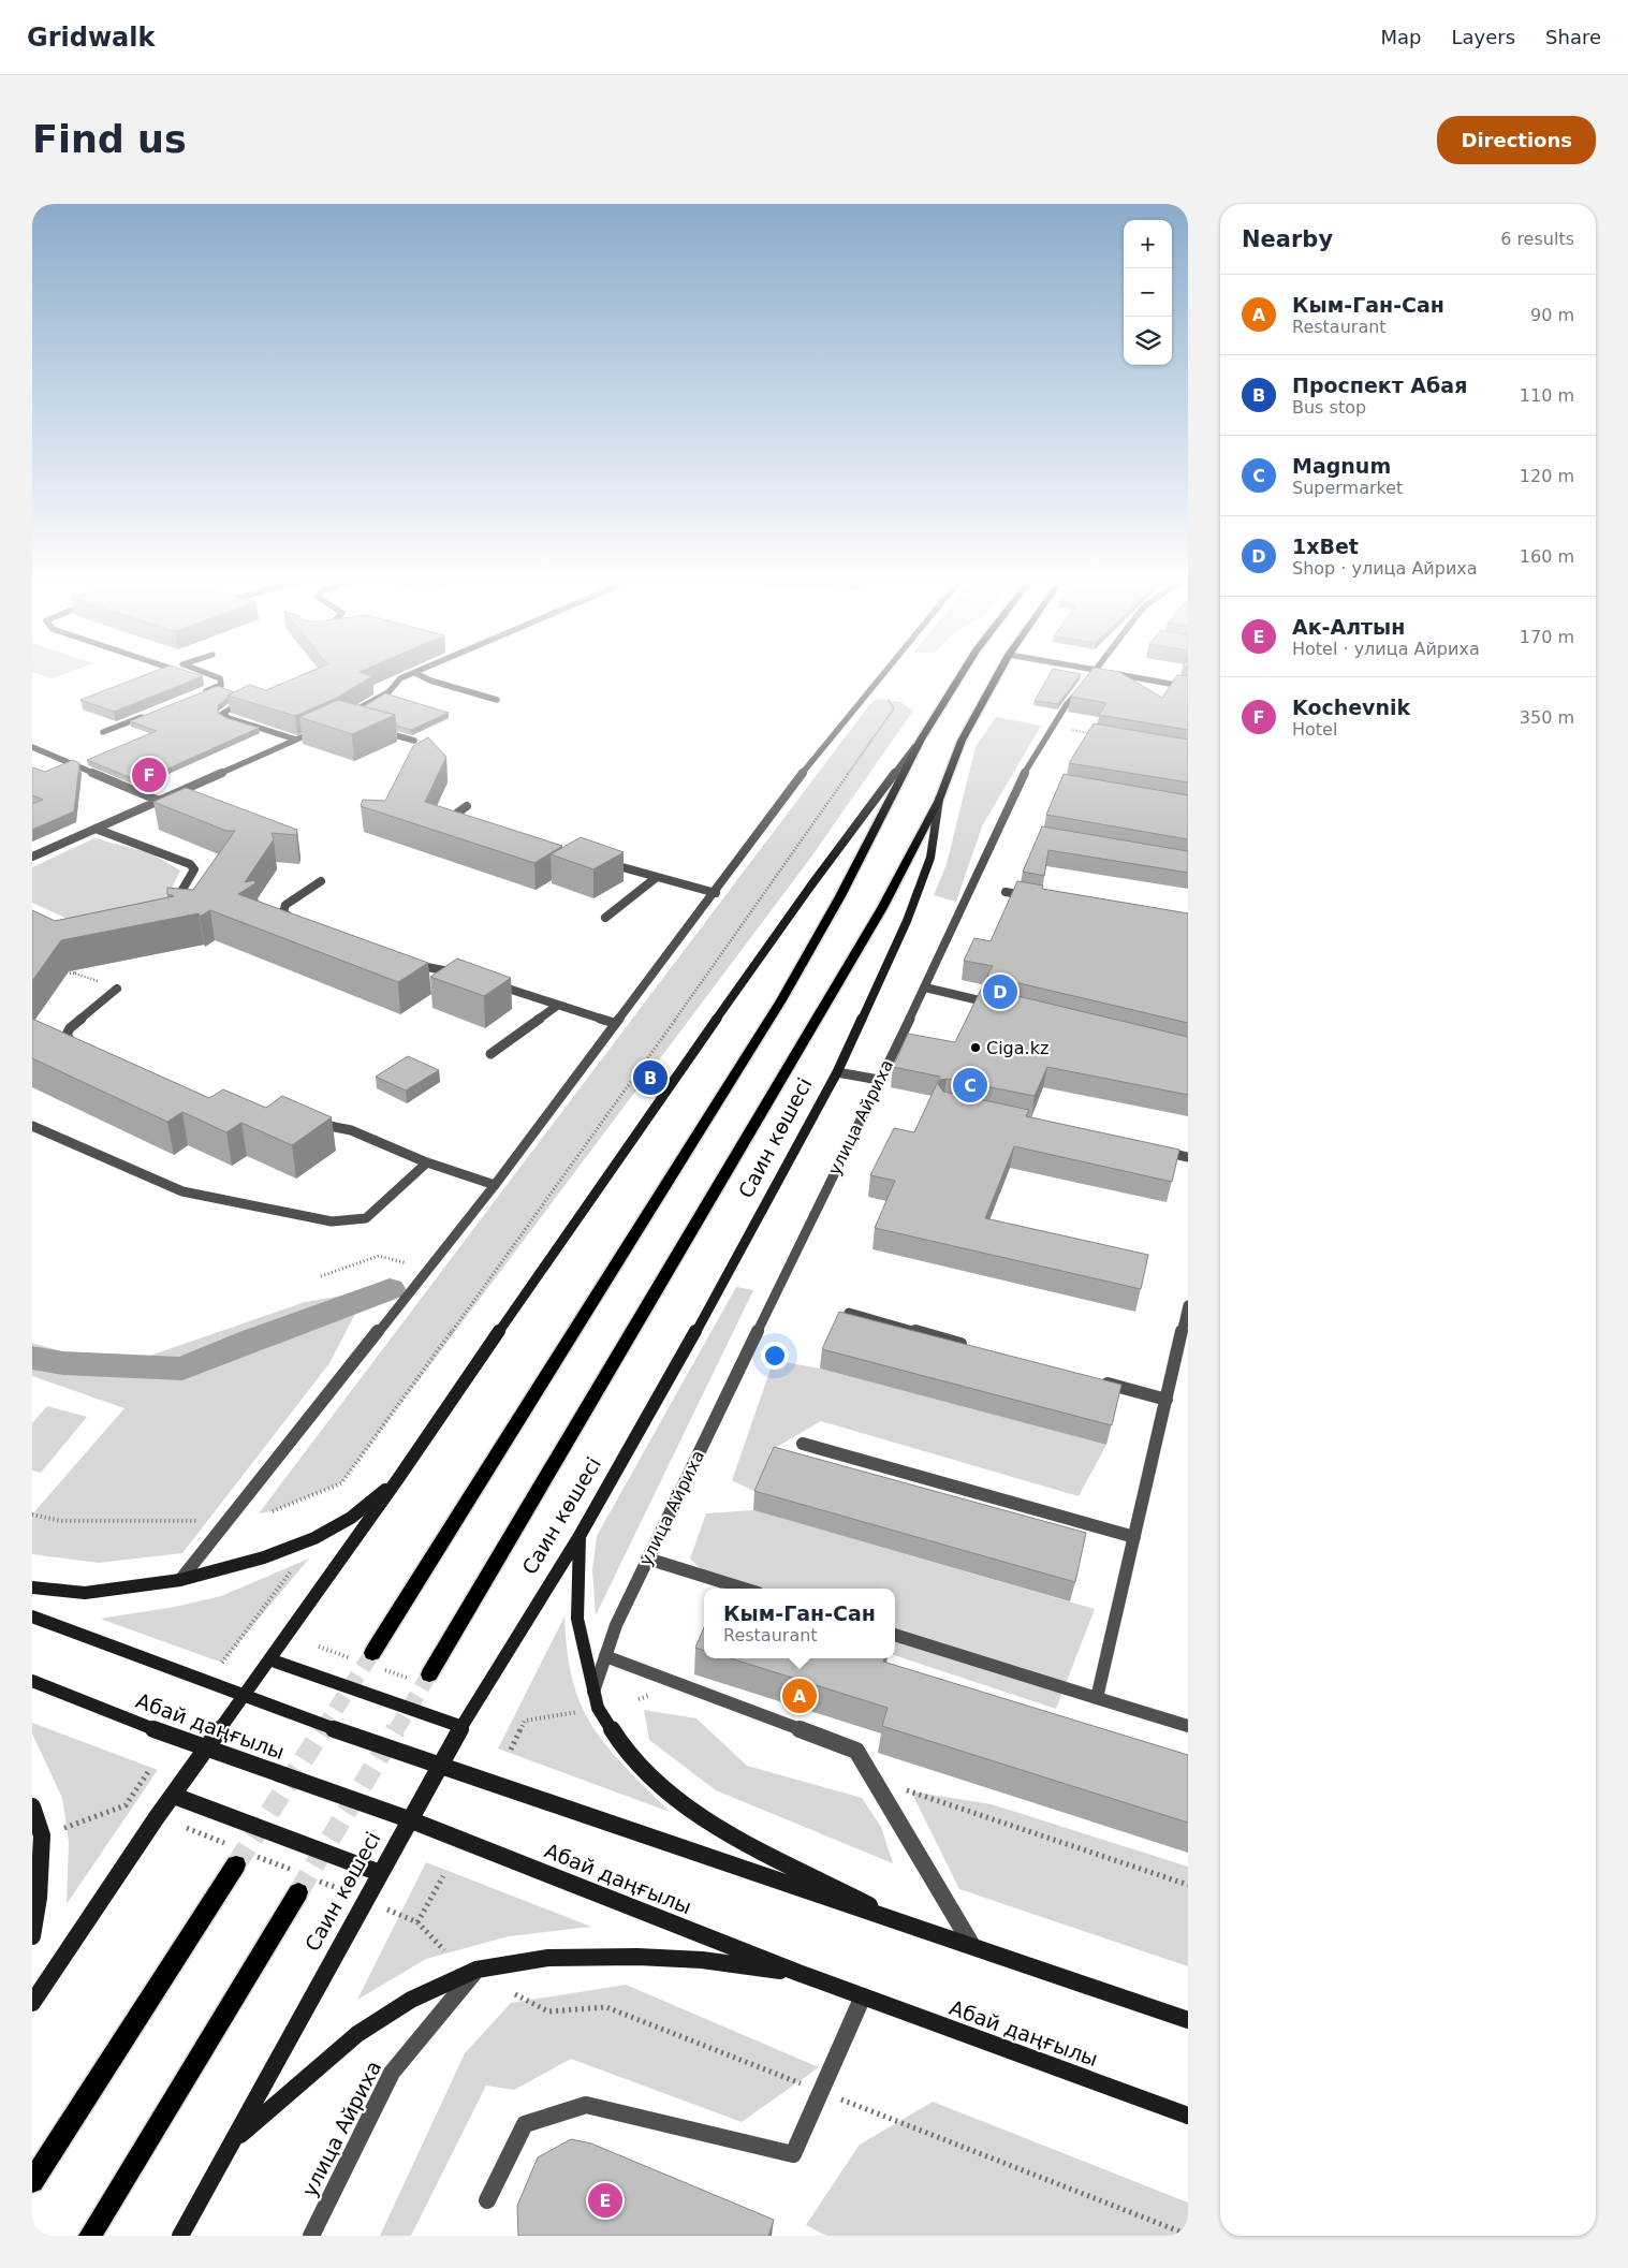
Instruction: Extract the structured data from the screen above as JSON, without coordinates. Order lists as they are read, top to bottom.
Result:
{
  "streets": {
    "main road": ["Саин көшесі", "Абай даңғылы"],
    "street": ["улица Айриха"]
  },
  "crossings": [
    ["Саин көшесі", "Абай даңғылы"]
  ],
  "places": ["Ciga.kz"],
  "page": {
    "header": "Gridwalk",
    "nav": ["Map", "Layers", "Share"],
    "buttons": "Directions",
    "title": "Find us",
    "heading": ["Nearby", "6 results"],
    "map_buttons": ["+", "−"],
    "list": [
      {
        "mark": "A",
        "name": "Кым-Ган-Сан",
        "note": "Restaurant",
        "value": "90 m"
      },
      {
        "mark": "B",
        "name": "Проспект Абая",
        "note": "Bus stop",
        "value": "110 m"
      },
      {
        "mark": "C",
        "name": "Magnum",
        "note": "Supermarket",
        "value": "120 m"
      },
      {
        "mark": "D",
        "name": "1xBet",
        "note": "Shop · улица Айриха",
        "value": "160 m"
      },
      {
        "mark": "E",
        "name": "Ак-Алтын",
        "note": "Hotel · улица Айриха",
        "value": "170 m"
      },
      {
        "mark": "F",
        "name": "Kochevnik",
        "note": "Hotel",
        "value": "350 m"
      }
    ],
    "pins": [
      "F",
      "D",
      "B",
      "C",
      "A",
      "E"
    ],
    "popup": ["Кым-Ган-Сан", "Restaurant"]
  }
}
